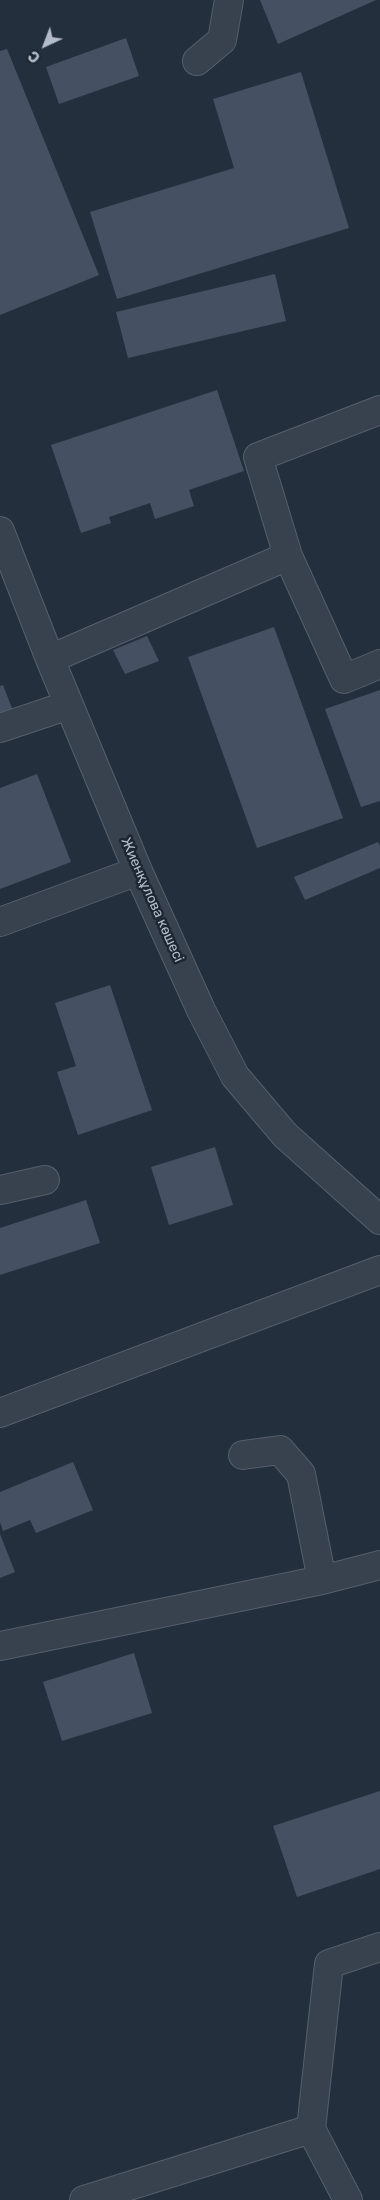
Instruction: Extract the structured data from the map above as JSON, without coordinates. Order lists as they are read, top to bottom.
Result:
{
  "streets": {
    "street": ["Жиенқұлова көшесі"]
  },
  "north": "bottom left"
}
